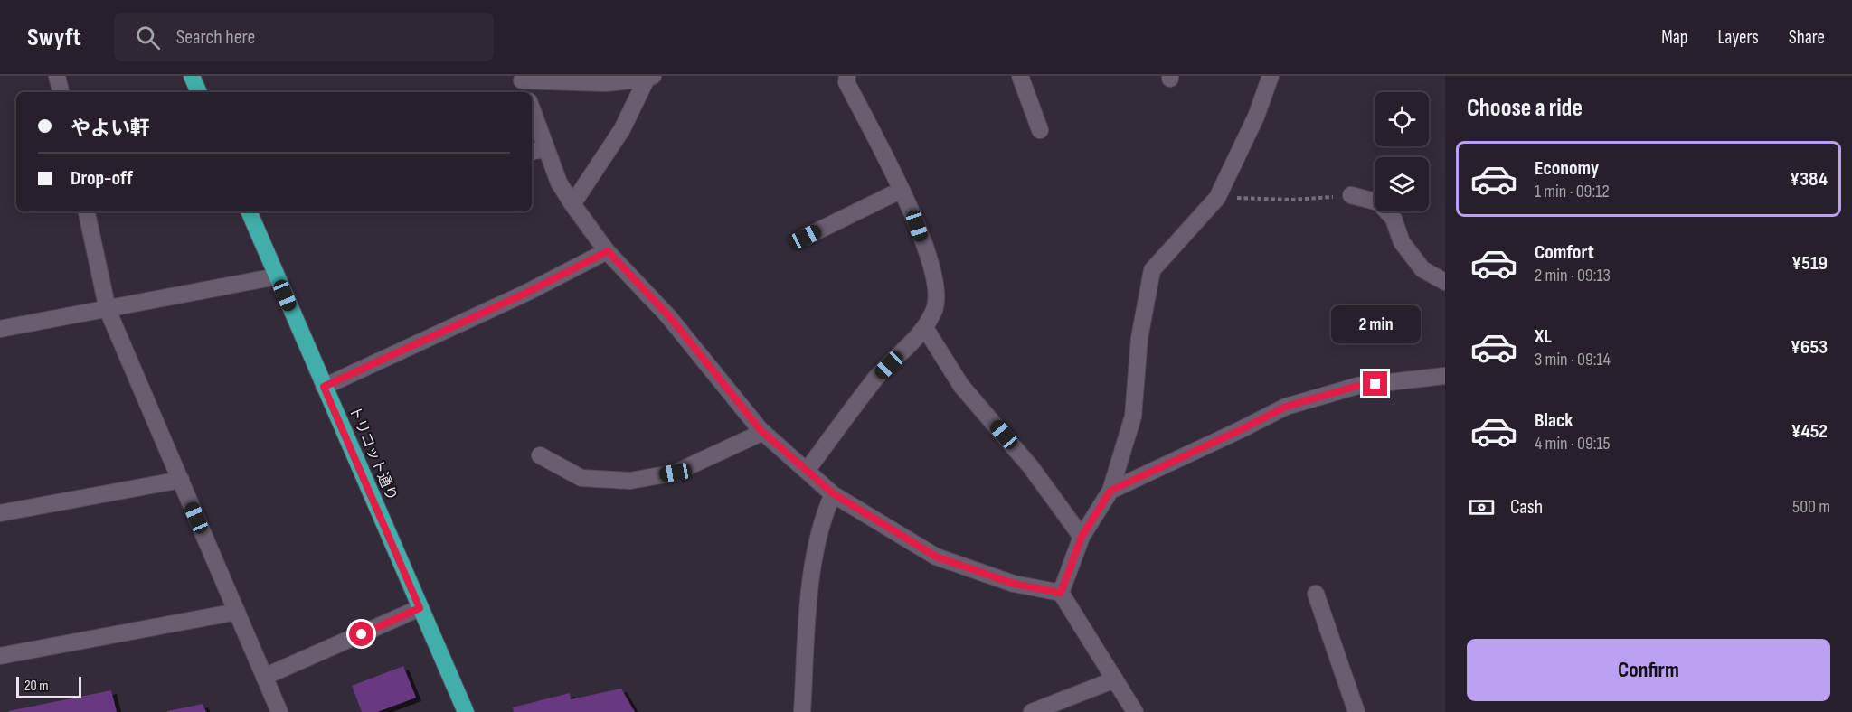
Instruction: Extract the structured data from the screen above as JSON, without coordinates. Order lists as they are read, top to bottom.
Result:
{
  "streets": {
    "highway": ["トリコット通り"]
  },
  "scale_bar": "20 m",
  "page": {
    "header": "Swyft",
    "search": "Search here",
    "nav": ["Map", "Layers", "Share"],
    "heading": "Choose a ride",
    "banner": ["やよい軒", "Drop-off"],
    "list": [
      {
        "name": "Economy",
        "note": "1 min · 09:12",
        "value": "¥384"
      },
      {
        "name": "Comfort",
        "note": "2 min · 09:13",
        "value": "¥519"
      },
      {
        "name": "XL",
        "note": "3 min · 09:14",
        "value": "¥653"
      },
      {
        "name": "Black",
        "note": "4 min · 09:15",
        "value": "¥452"
      }
    ],
    "bubble": "2 min",
    "pay": ["Cash", "500 m"],
    "buttons": "Confirm",
    "scale": "20 m"
  }
}
